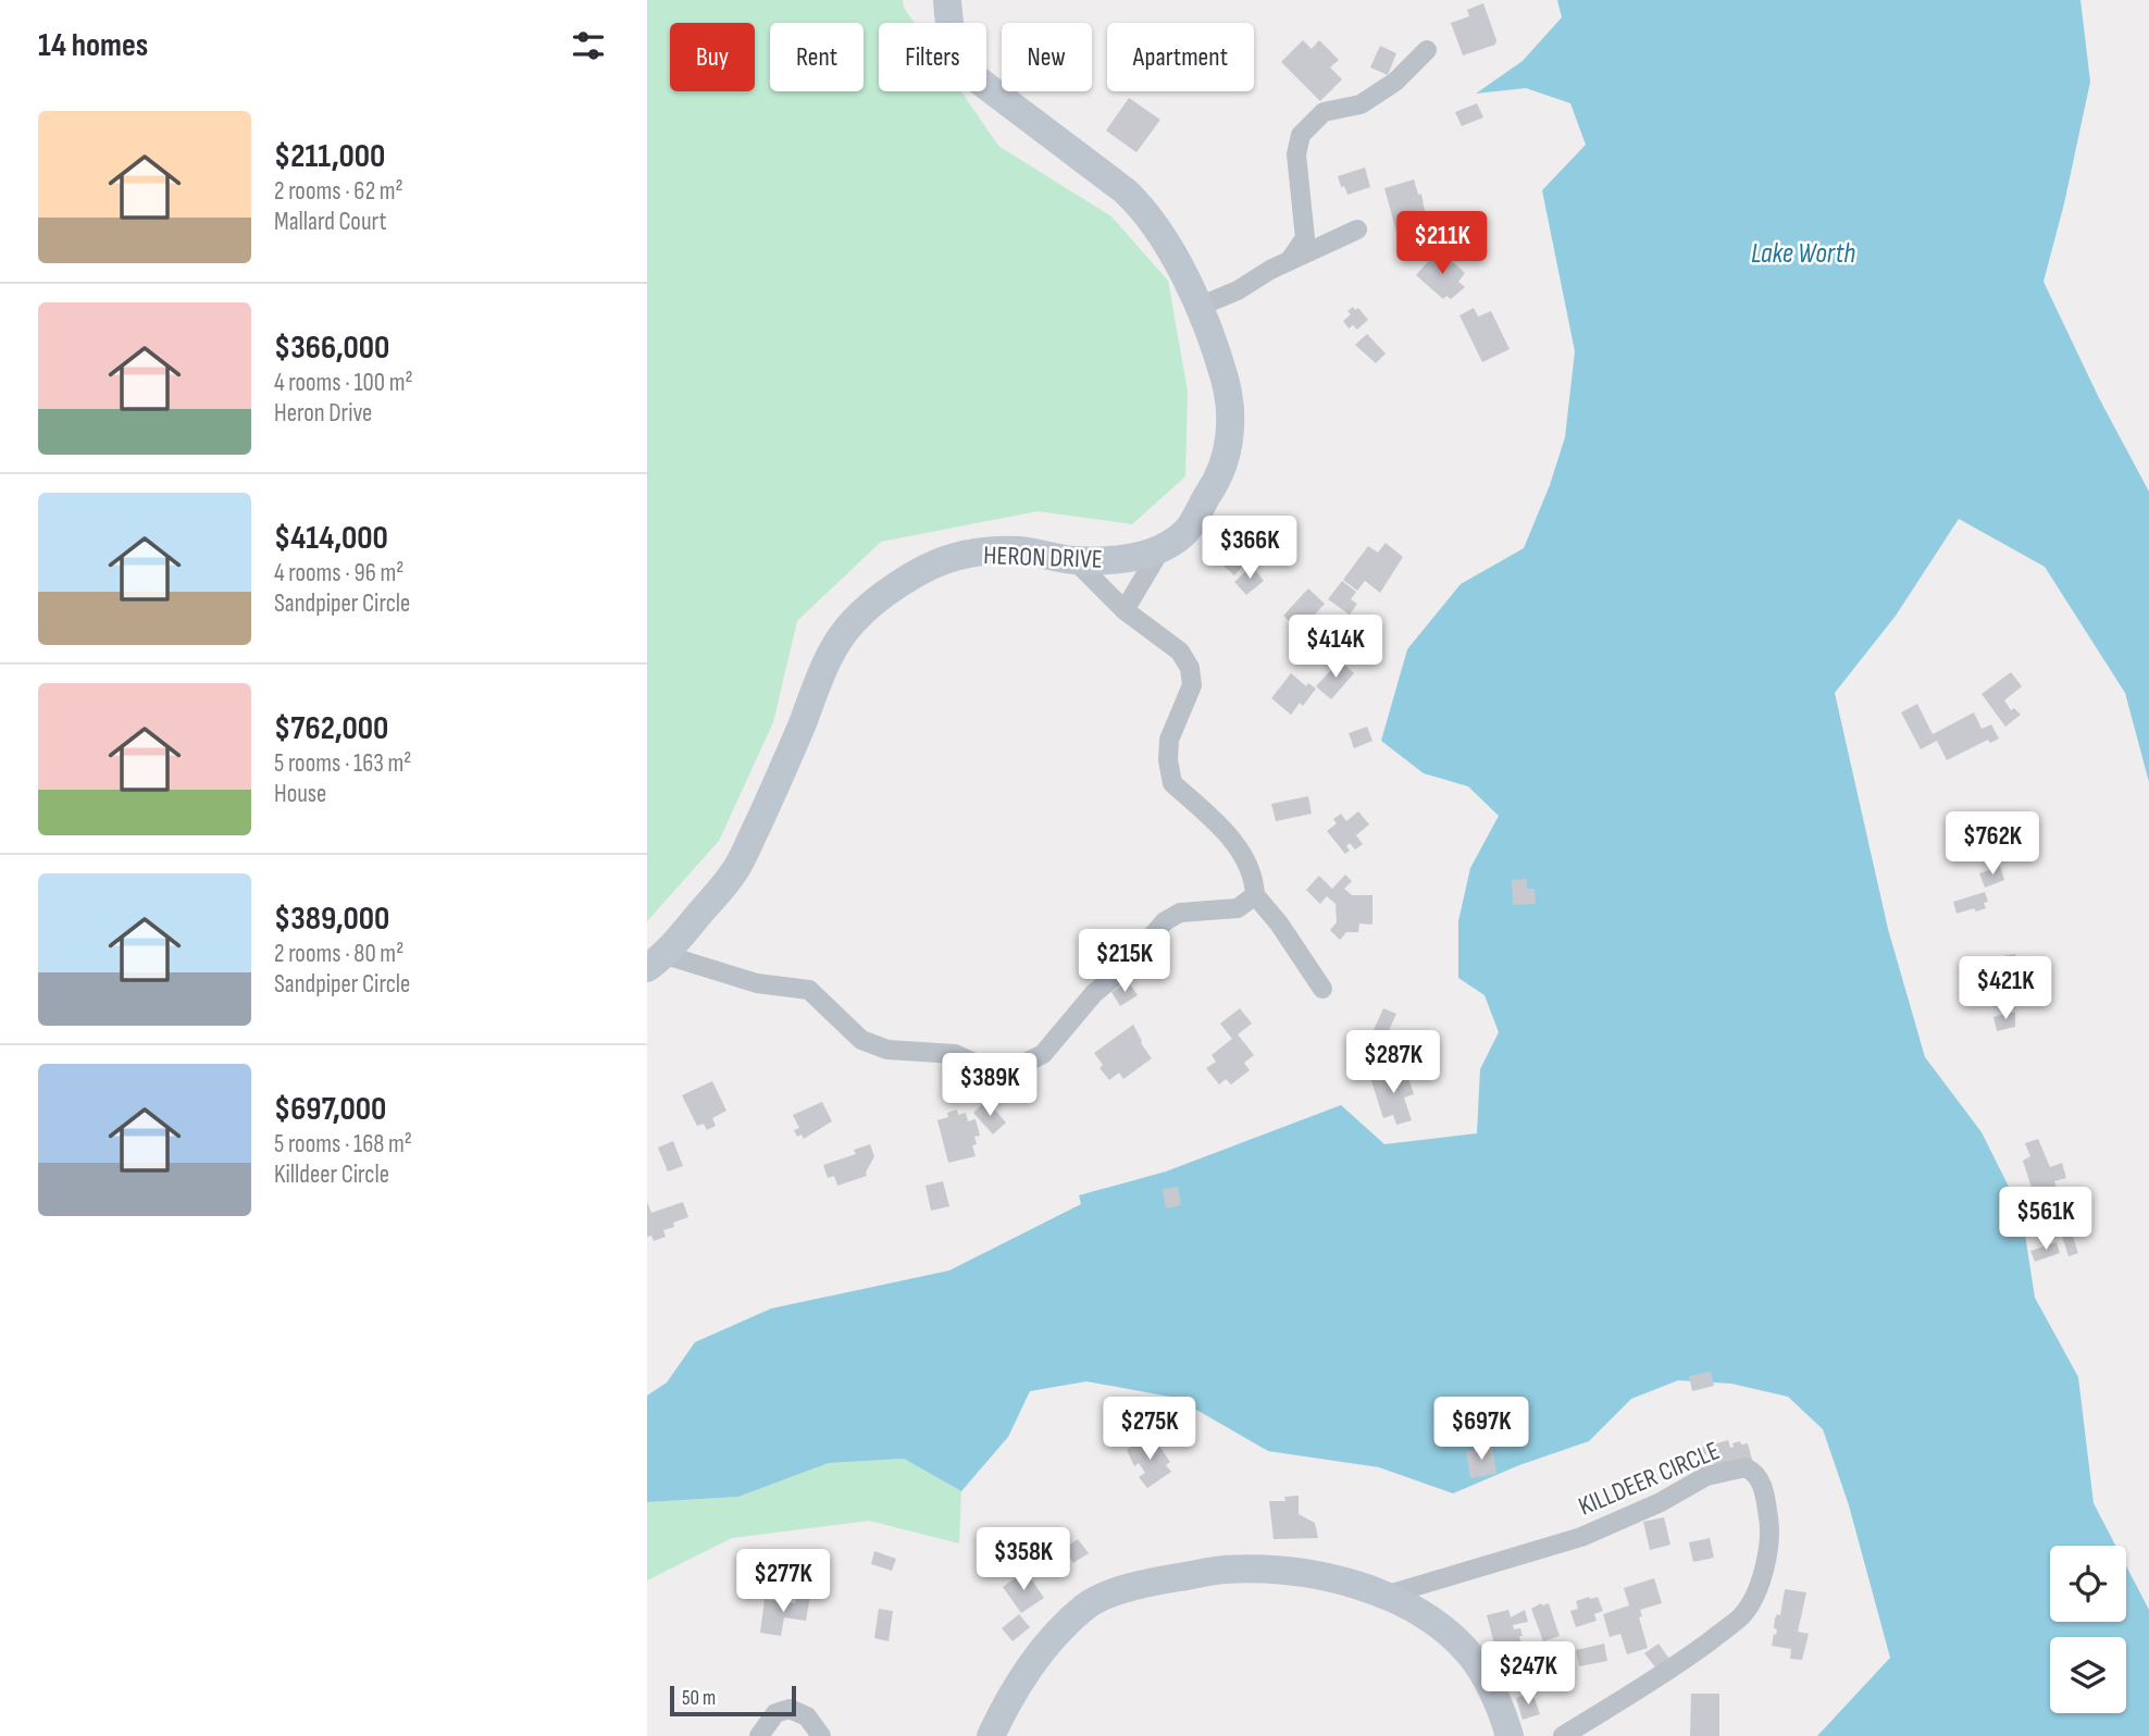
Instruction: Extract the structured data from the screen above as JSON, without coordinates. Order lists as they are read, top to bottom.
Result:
{
  "streets": {
    "street": ["HERON DRIVE", "KILLDEER CIRCLE"]
  },
  "water": ["Lake Worth"],
  "scale_bar": "50 m",
  "page": {
    "heading": "14 homes",
    "chip": [
      "Buy",
      "Rent",
      "Filters",
      "New",
      "Apartment"
    ],
    "list": [
      {
        "name": "$211,000",
        "note": "2 rooms · 62 m² · Mallard Court"
      },
      {
        "name": "$366,000",
        "note": "4 rooms · 100 m² · Heron Drive"
      },
      {
        "name": "$414,000",
        "note": "4 rooms · 96 m² · Sandpiper Circle"
      },
      {
        "name": "$762,000",
        "note": "5 rooms · 163 m² · House"
      },
      {
        "name": "$389,000",
        "note": "2 rooms · 80 m² · Sandpiper Circle"
      },
      {
        "name": "$697,000",
        "note": "5 rooms · 168 m² · Killdeer Circle"
      }
    ],
    "price": [
      "$211K",
      "$366K",
      "$414K",
      "$762K",
      "$215K",
      "$421K",
      "$287K",
      "$389K",
      "$561K",
      "$275K",
      "$697K",
      "$358K",
      "$277K",
      "$247K"
    ],
    "scale": "50 m"
  }
}
